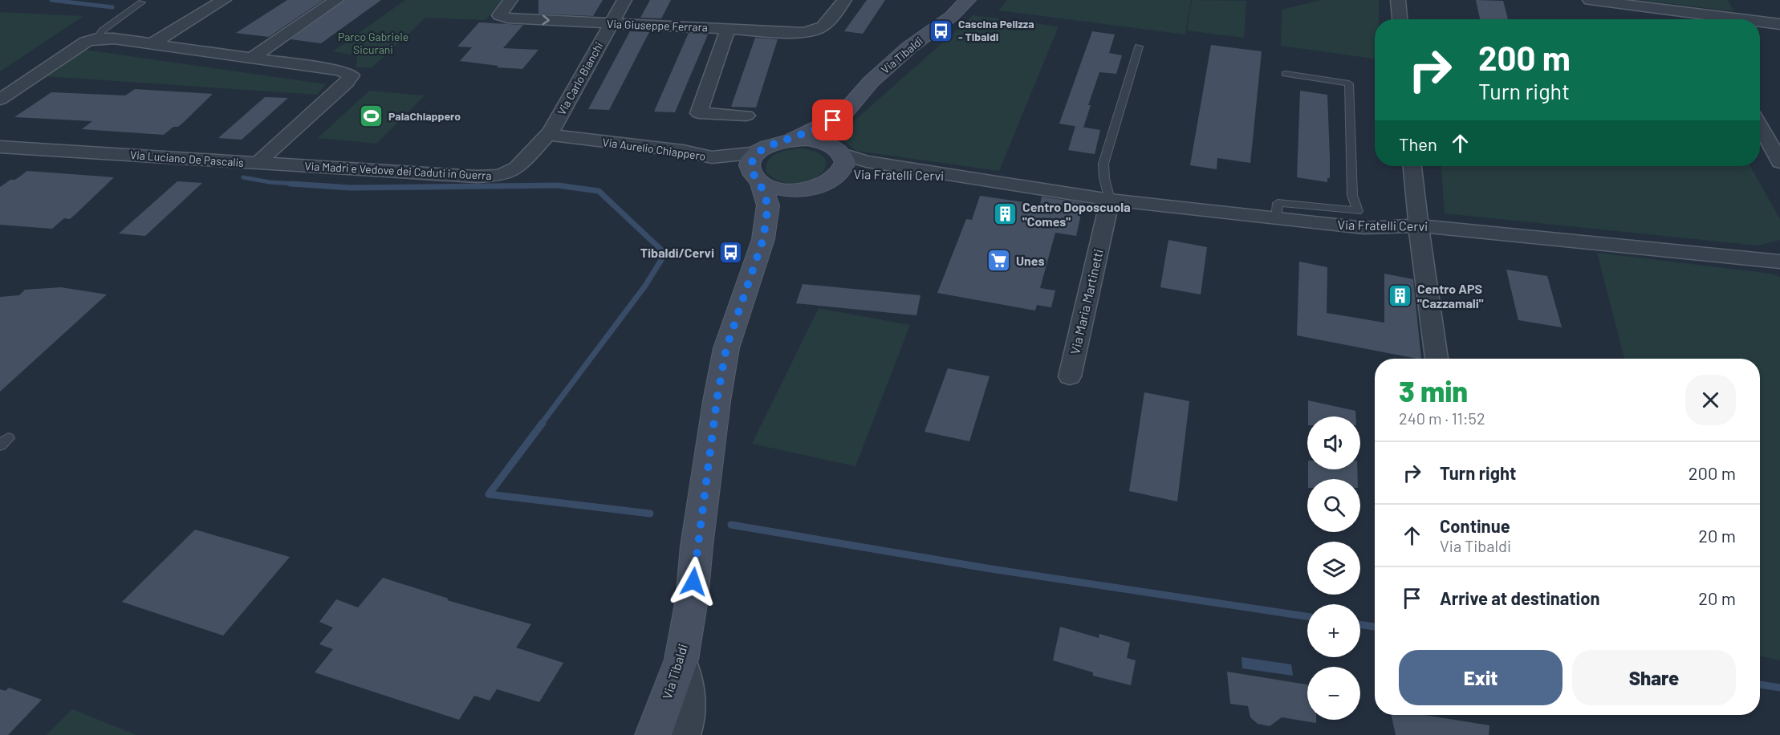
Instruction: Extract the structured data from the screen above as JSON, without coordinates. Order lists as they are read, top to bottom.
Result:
{
  "streets": {
    "street": [
      "Via Giuseppe Ferrara",
      "Via Tibaldi",
      "Via Carlo Bianchi",
      "Via Aurelio Chiappero",
      "Via Luciano De Pascalis",
      "Via Madri e Vedove dei Caduti in Guerra",
      "Via Fratelli Cervi",
      "Via Maria Martinetti"
    ]
  },
  "crossings": [
    ["Via Giuseppe Ferrara", "Via Carlo Bianchi"],
    ["Via Tibaldi", "Via Aurelio Chiappero"],
    ["Via Tibaldi", "Via Fratelli Cervi"],
    ["Via Carlo Bianchi", "Via Aurelio Chiappero"],
    ["Via Carlo Bianchi", "Via Madri e Vedove dei Caduti in Guerra"],
    ["Via Aurelio Chiappero", "Via Madri e Vedove dei Caduti in Guerra"],
    ["Via Aurelio Chiappero", "Via Fratelli Cervi"],
    ["Via Luciano De Pascalis", "Via Madri e Vedove dei Caduti in Guerra"],
    ["Via Fratelli Cervi", "Via Maria Martinetti"]
  ],
  "parks": ["Parco Gabriele Sicurani"],
  "places": {
    "bus stop": ["Cascina Pelizza - Tibaldi", "Tibaldi/Cervi"],
    "sports": ["PalaChiappero"],
    "building": ["Centro Doposcuola \"Comes\"", "Centro APS \"Cazzamali\""],
    "supermarket": ["Unes"]
  },
  "page": {
    "turn": ["200 m", "Turn right"],
    "then": "Then",
    "heading": ["3 min", "240 m · 11:52"],
    "map_buttons": ["+", "−"],
    "list": [
      {
        "name": "Turn right",
        "value": "200 m"
      },
      {
        "name": "Continue",
        "note": "Via Tibaldi",
        "value": "20 m"
      },
      {
        "name": "Arrive at destination",
        "value": "20 m"
      }
    ],
    "buttons": ["Exit", "Share"]
  }
}
